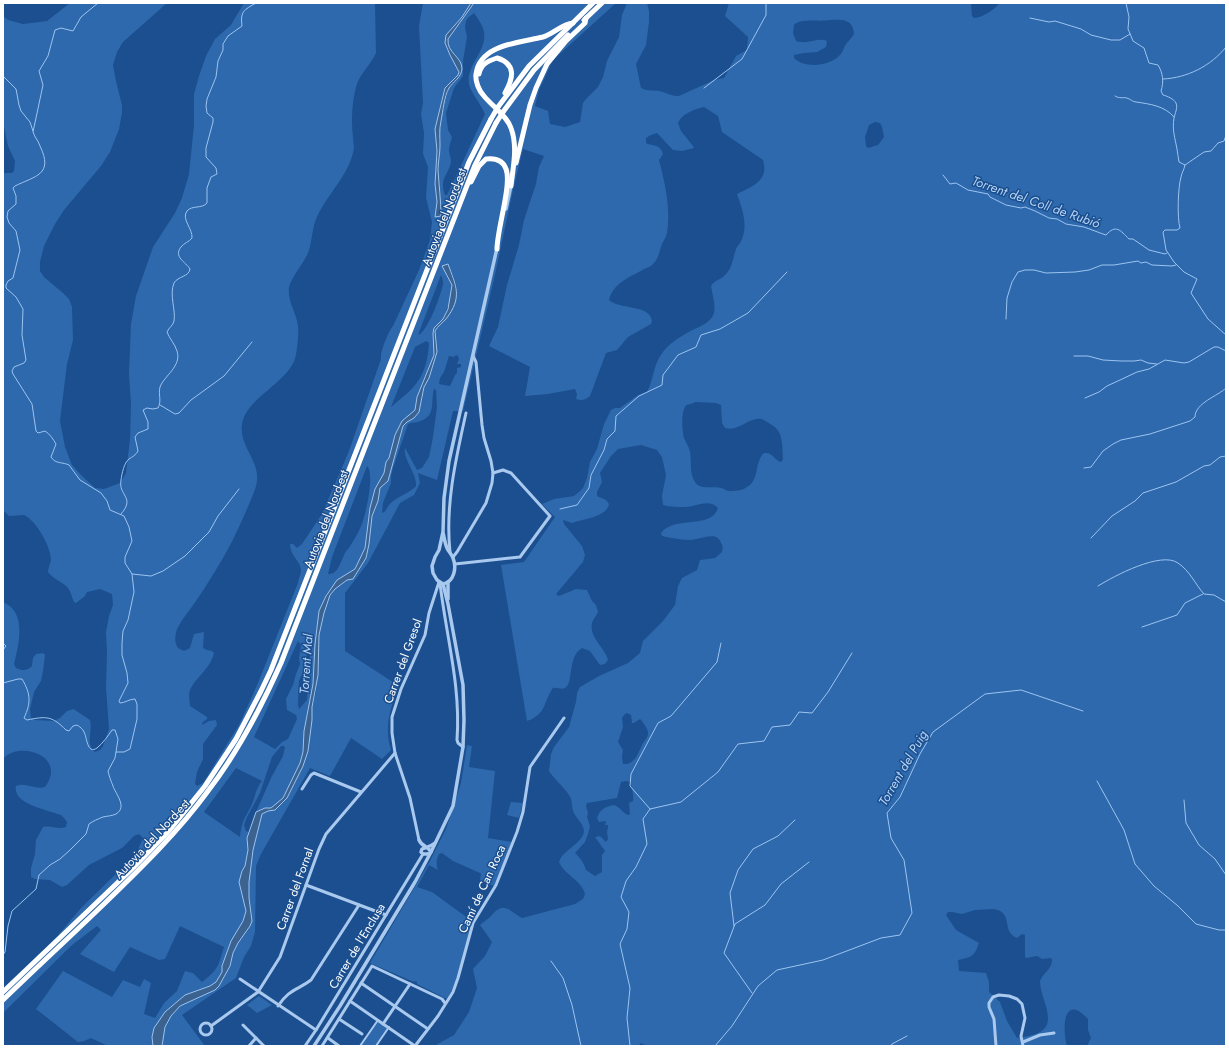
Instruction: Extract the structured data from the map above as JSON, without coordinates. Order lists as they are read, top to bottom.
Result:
{
  "streets": {
    "highway": ["Autovia del Nord-est"],
    "street": [
      "Carrer del Gresol",
      "Carrer del Fornal",
      "Camí de Can Roca",
      "Carrer de l'Enclusa"
    ]
  },
  "crossings": [
    ["Carrer del Gresol", "Carrer del Fornal"]
  ],
  "water": ["Torrent del Coll de Rubió", "Torrent Mal", "Torrent del Puig"]
}
